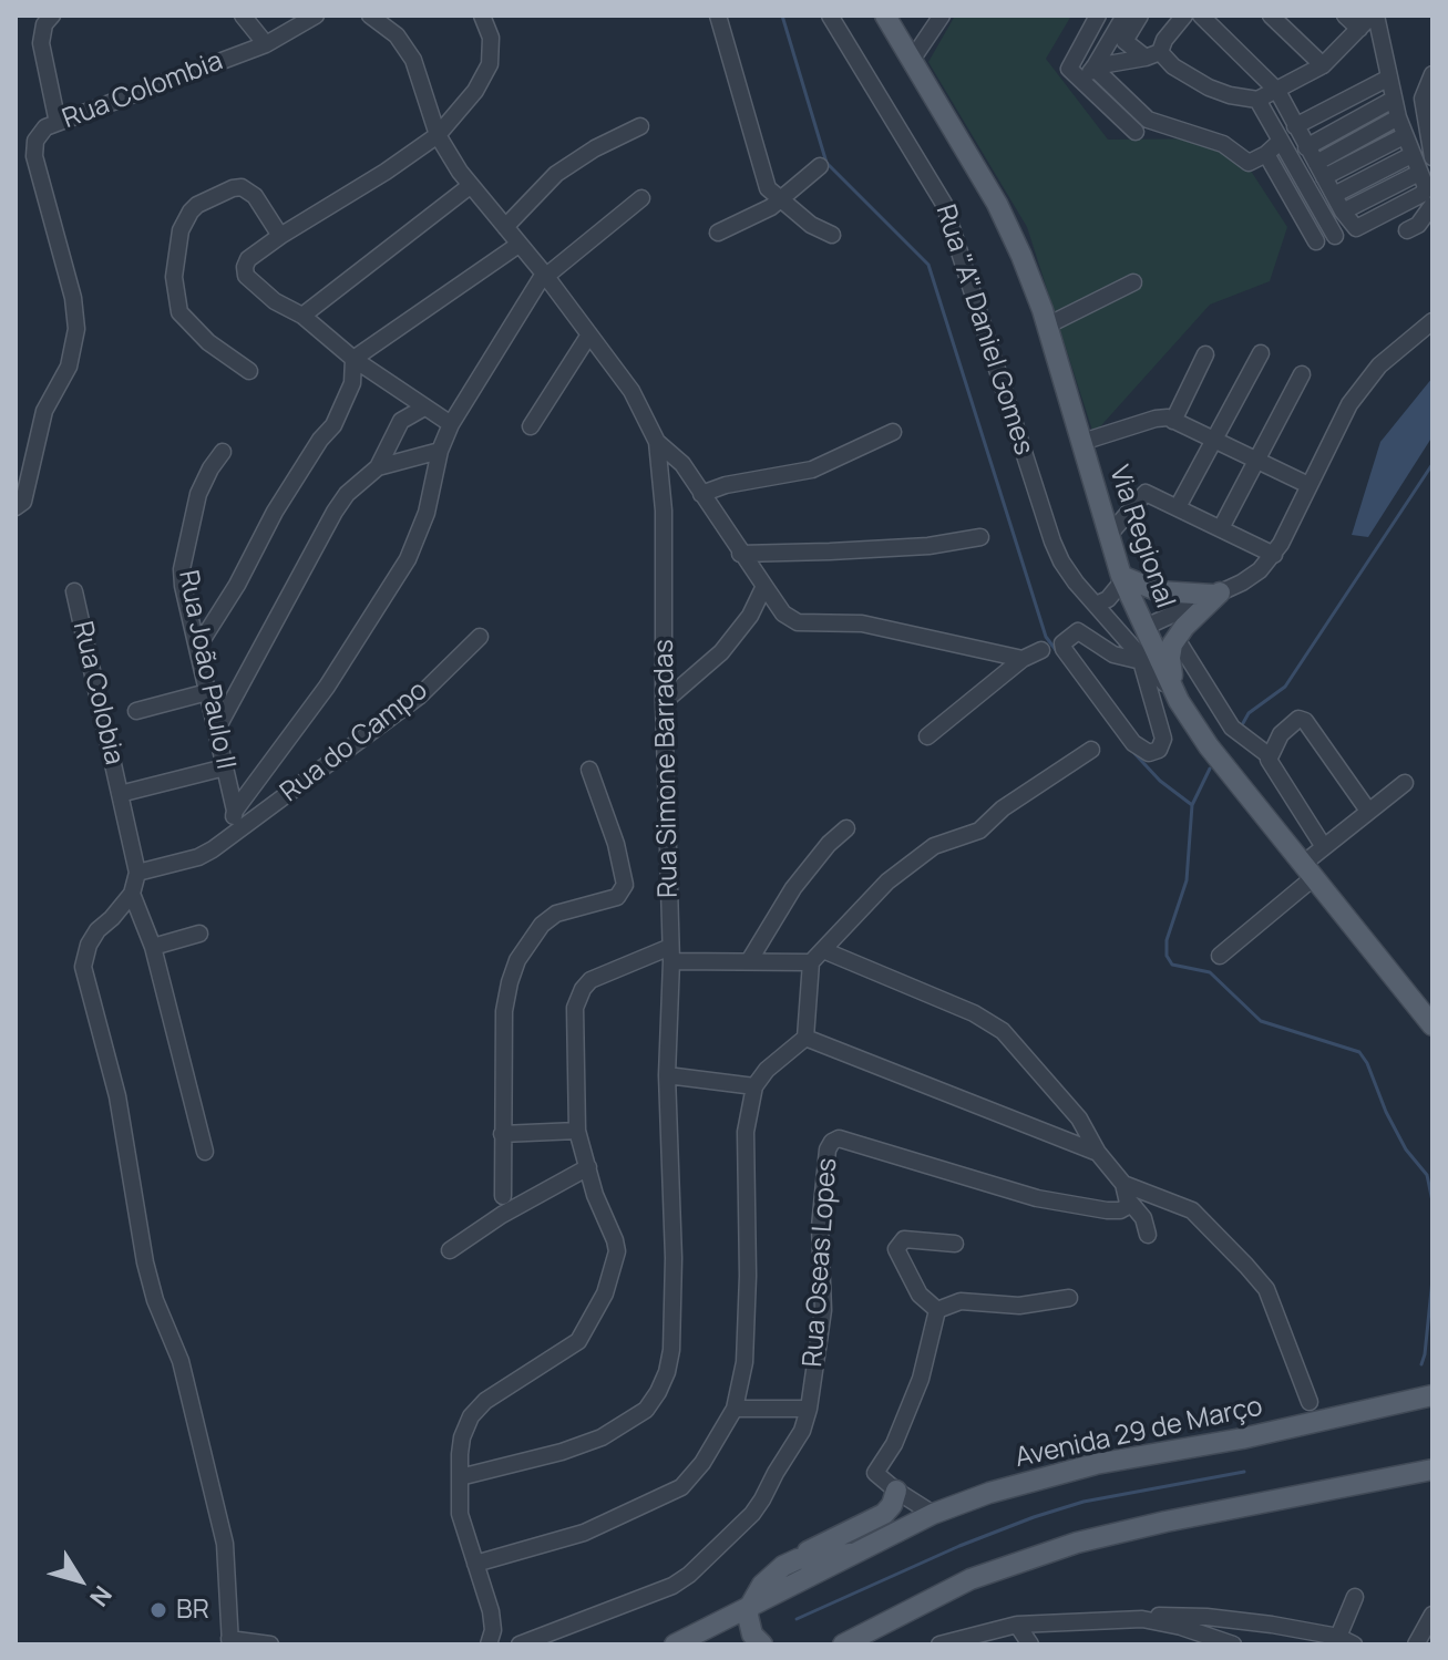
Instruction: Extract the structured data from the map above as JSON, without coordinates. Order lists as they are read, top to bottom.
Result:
{
  "streets": {
    "main road": ["Via Regional", "Avenida 29 de Março"],
    "street": [
      "Rua Colombia",
      "Rua \"A\" Daniel Gomes",
      "Rua João Paulo II",
      "Rua Colobia",
      "Rua do Campo",
      "Rua Simone Barradas",
      "Rua Oseas Lopes"
    ]
  },
  "crossings": [
    ["Rua \"A\" Daniel Gomes", "Via Regional"],
    ["Rua Colobia", "Rua do Campo"]
  ],
  "places": ["BR"],
  "north": "bottom right"
}
